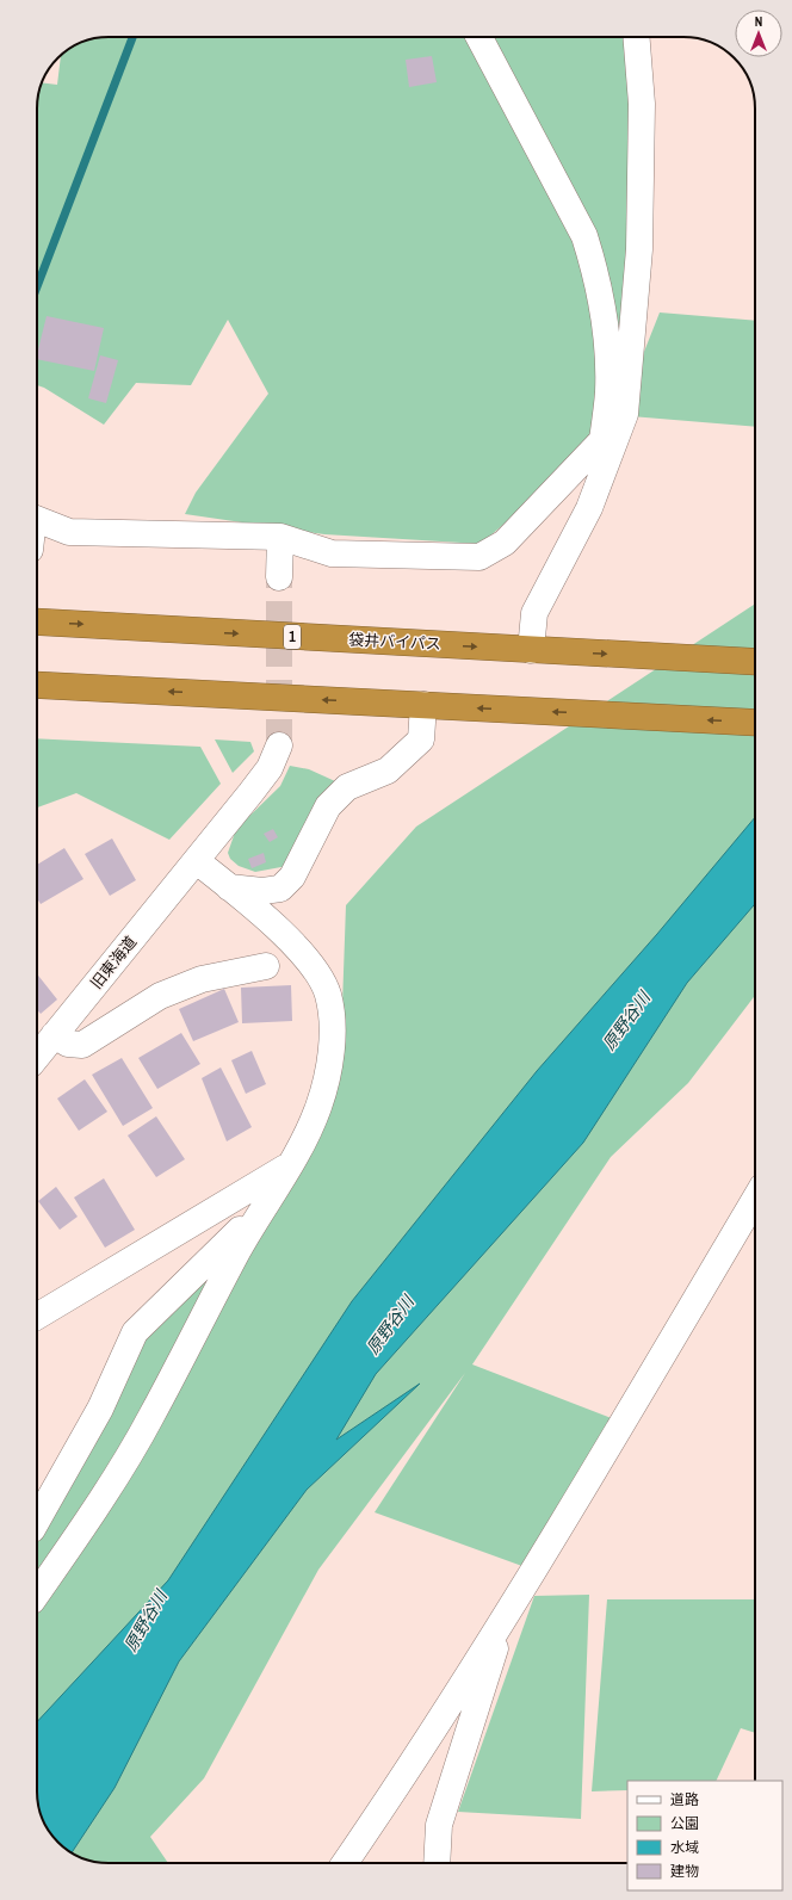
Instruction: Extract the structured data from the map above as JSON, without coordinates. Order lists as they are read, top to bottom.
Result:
{
  "streets": {
    "highway": ["1", "袋井バイパス"],
    "street": ["旧東海道"]
  },
  "water": ["原野谷川"],
  "legend": [
    "道路",
    "公園",
    "水域",
    "建物"
  ],
  "north": "top"
}
